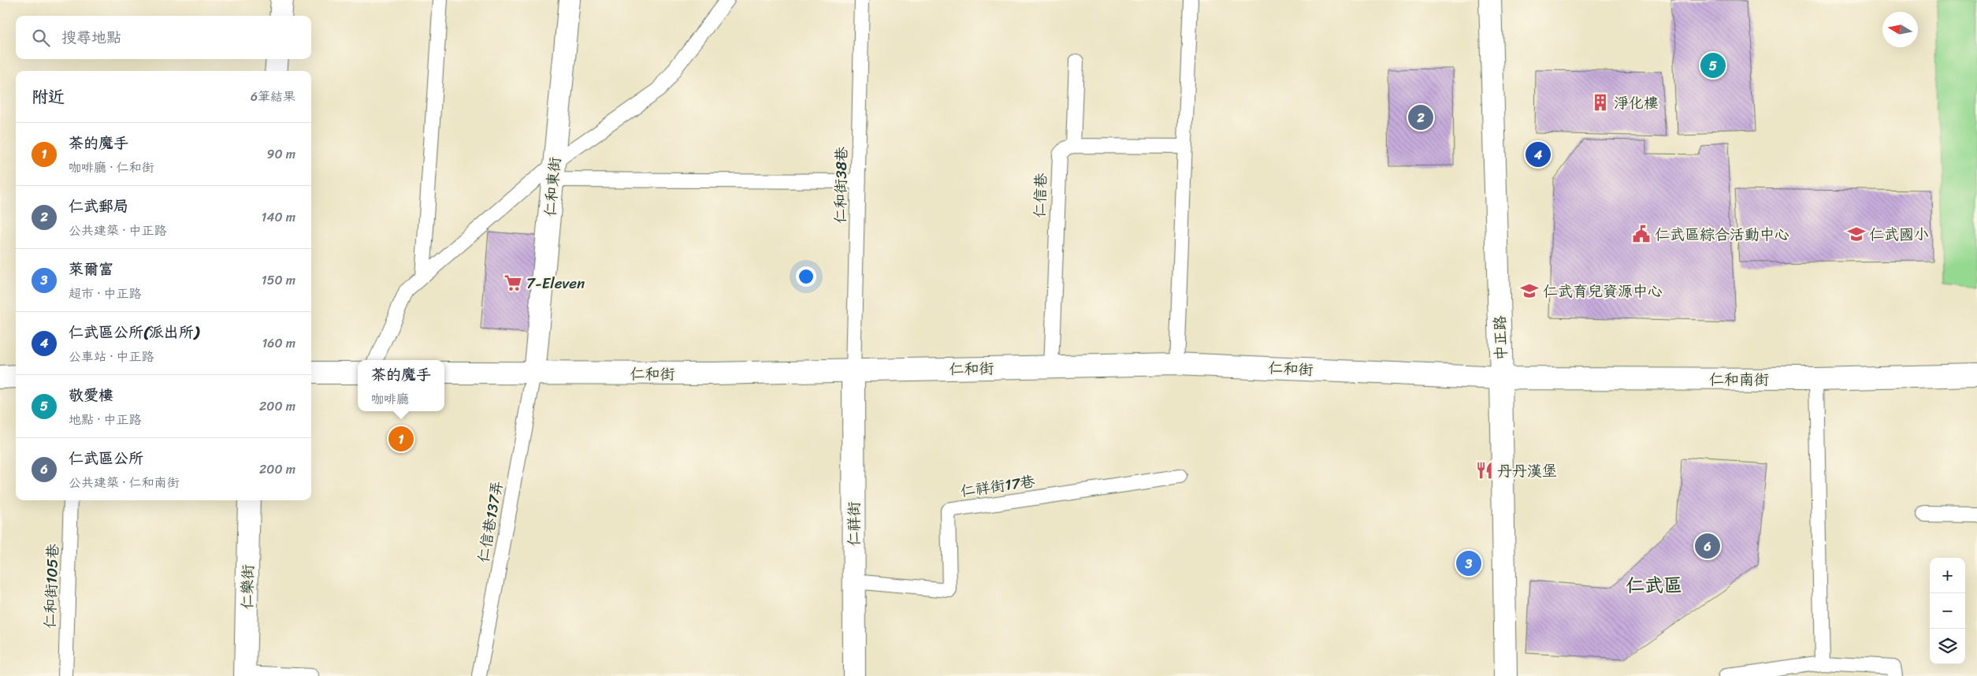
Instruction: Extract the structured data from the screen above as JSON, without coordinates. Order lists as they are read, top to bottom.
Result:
{
  "streets": {
    "street": [
      "仁和東街",
      "中正路",
      "仁和街",
      "仁和南街",
      "仁祥街",
      "仁樂街"
    ],
    "lane": [
      "仁和街38巷",
      "仁信巷",
      "仁祥街17巷",
      "仁信巷137弄",
      "仁和街105巷"
    ]
  },
  "crossings": [
    ["仁和街38巷", "仁和街"],
    ["仁和街38巷", "仁祥街"],
    ["仁和東街", "仁和街"],
    ["仁和東街", "仁信巷137弄"],
    ["仁信巷", "仁和街"],
    ["中正路", "仁和街"],
    ["中正路", "仁和南街"],
    ["仁和街", "仁和南街"],
    ["仁和街", "仁信巷137弄"],
    ["仁和街", "仁祥街"],
    ["仁祥街17巷", "仁祥街"]
  ],
  "districts": ["仁武區"],
  "places": {
    "building": ["淨化樓"],
    "public building": ["仁武區綜合活動中心"],
    "school or university": ["仁武國小", "仁武育兒資源中心"],
    "supermarket": ["7-Eleven"],
    "restaurant": ["丹丹漢堡"]
  },
  "north": "left",
  "page": {
    "search": "搜尋地點",
    "pins": [
      "5",
      "2",
      "4",
      "1",
      "6",
      "3"
    ],
    "heading": ["附近", "6筆結果"],
    "list": [
      {
        "mark": "1",
        "name": "茶的魔手",
        "note": "咖啡廳 · 仁和街",
        "value": "90 m"
      },
      {
        "mark": "2",
        "name": "仁武郵局",
        "note": "公共建築 · 中正路",
        "value": "140 m"
      },
      {
        "mark": "3",
        "name": "萊爾富",
        "note": "超市 · 中正路",
        "value": "150 m"
      },
      {
        "mark": "4",
        "name": "仁武區公所(派出所)",
        "note": "公車站 · 中正路",
        "value": "160 m"
      },
      {
        "mark": "5",
        "name": "敬愛樓",
        "note": "地點 · 中正路",
        "value": "200 m"
      },
      {
        "mark": "6",
        "name": "仁武區公所",
        "note": "公共建築 · 仁和南街",
        "value": "200 m"
      }
    ],
    "popup": ["茶的魔手", "咖啡廳"],
    "map_buttons": ["+", "−"]
  }
}
